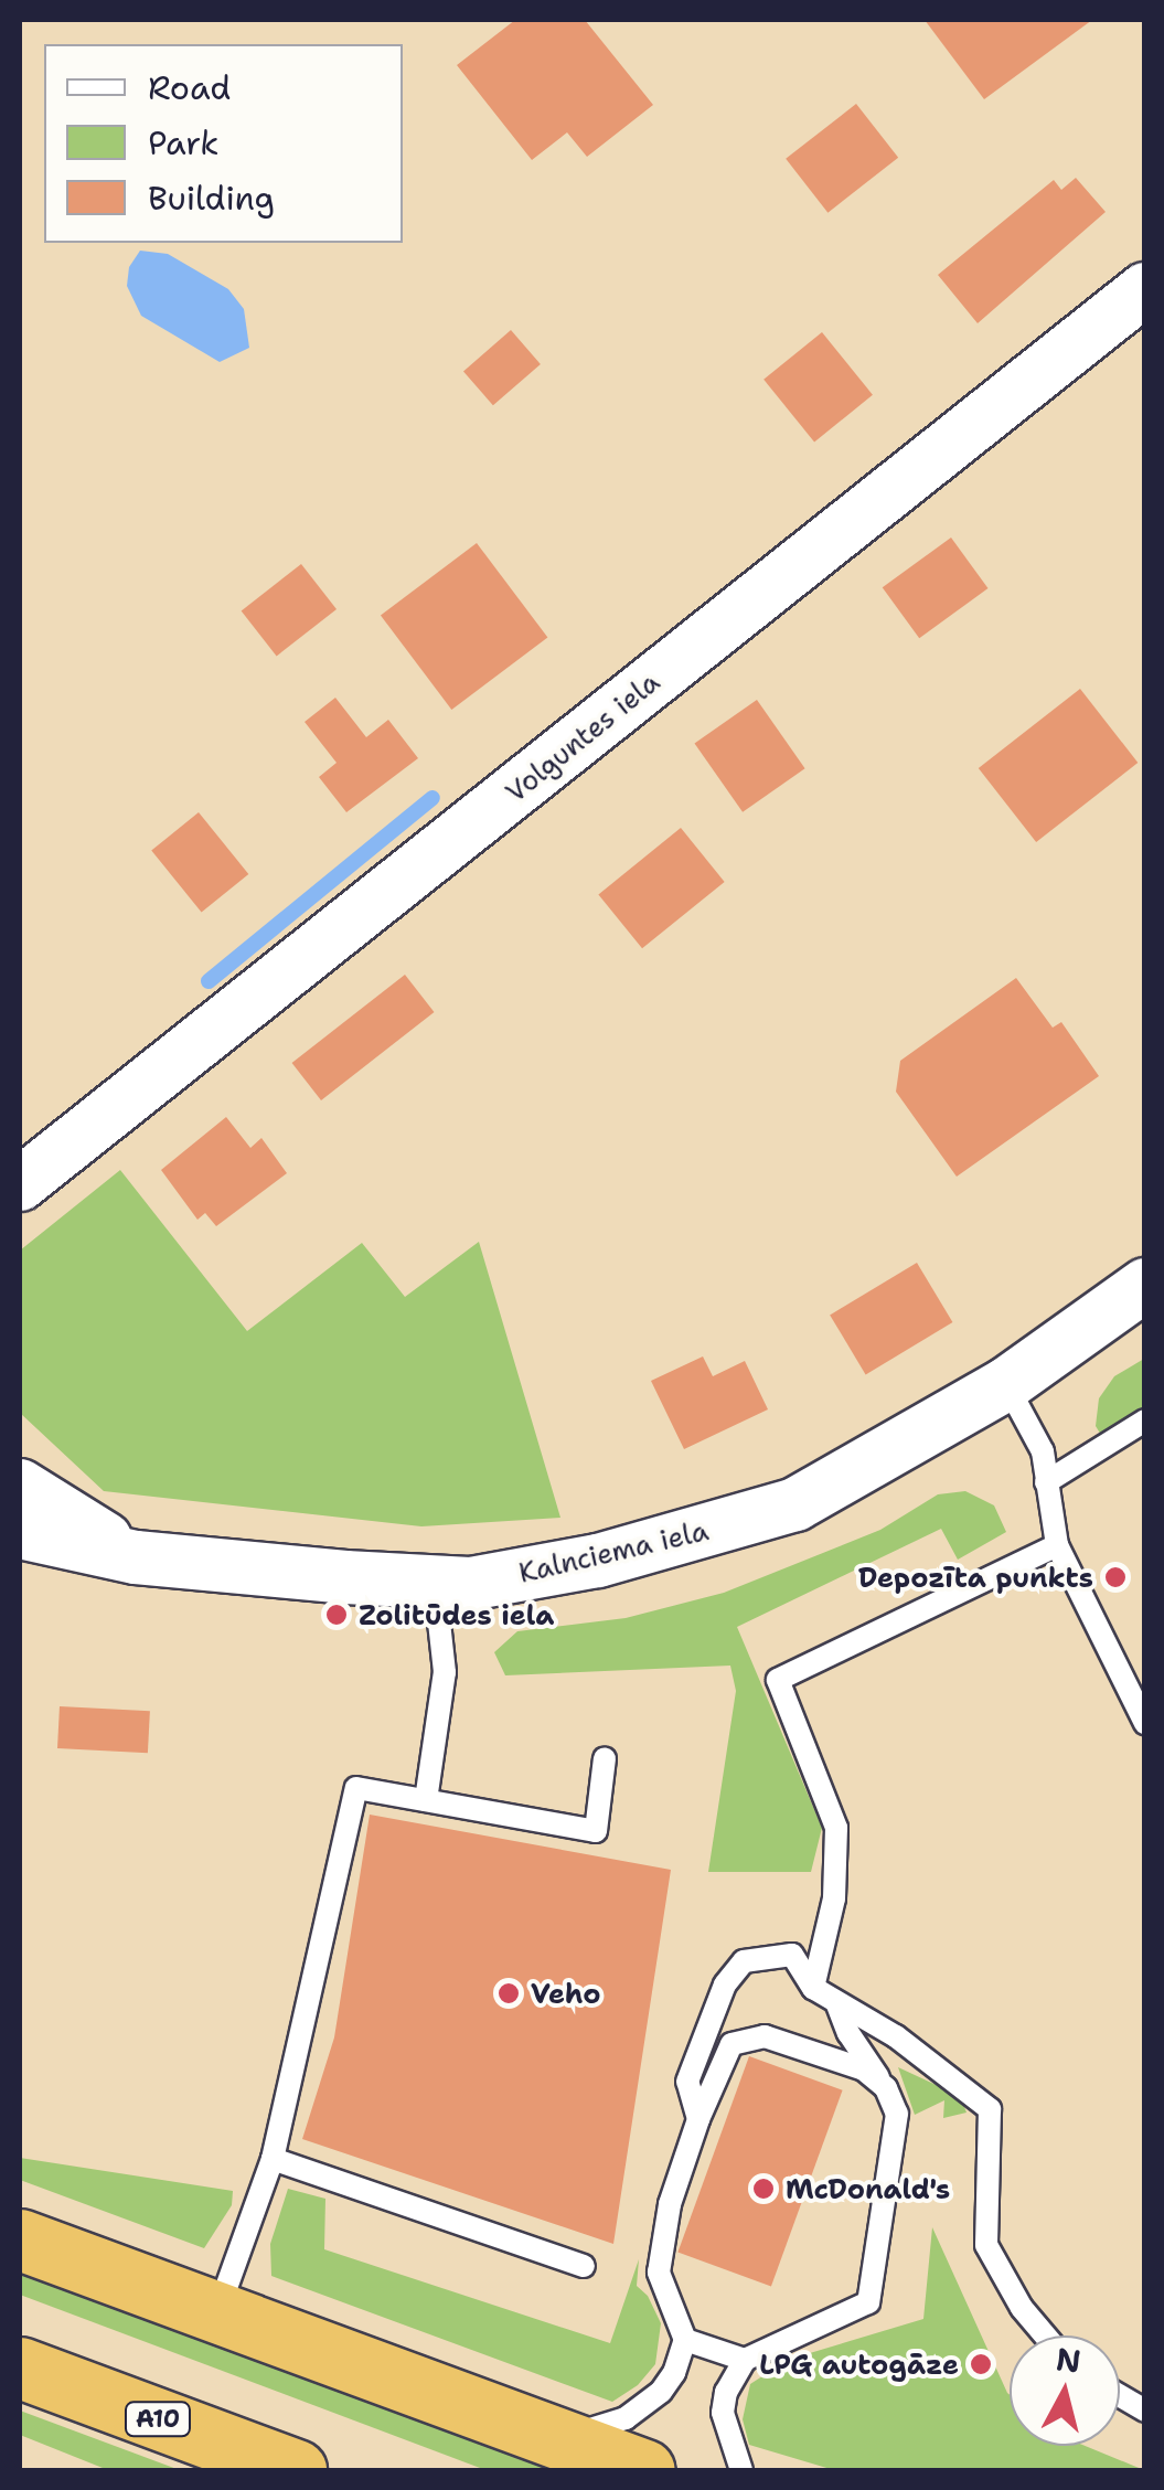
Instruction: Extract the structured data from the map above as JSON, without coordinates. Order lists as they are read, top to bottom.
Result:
{
  "streets": {
    "highway": ["A10"],
    "street": ["Volguntes iela", "Kalnciema iela"]
  },
  "places": [
    "Depozīta punkts",
    "Zolitūdes iela",
    "Veho",
    "McDonald's",
    "LPG autogāze"
  ],
  "legend": ["Road", "Park", "Building"],
  "north": "top"
}
